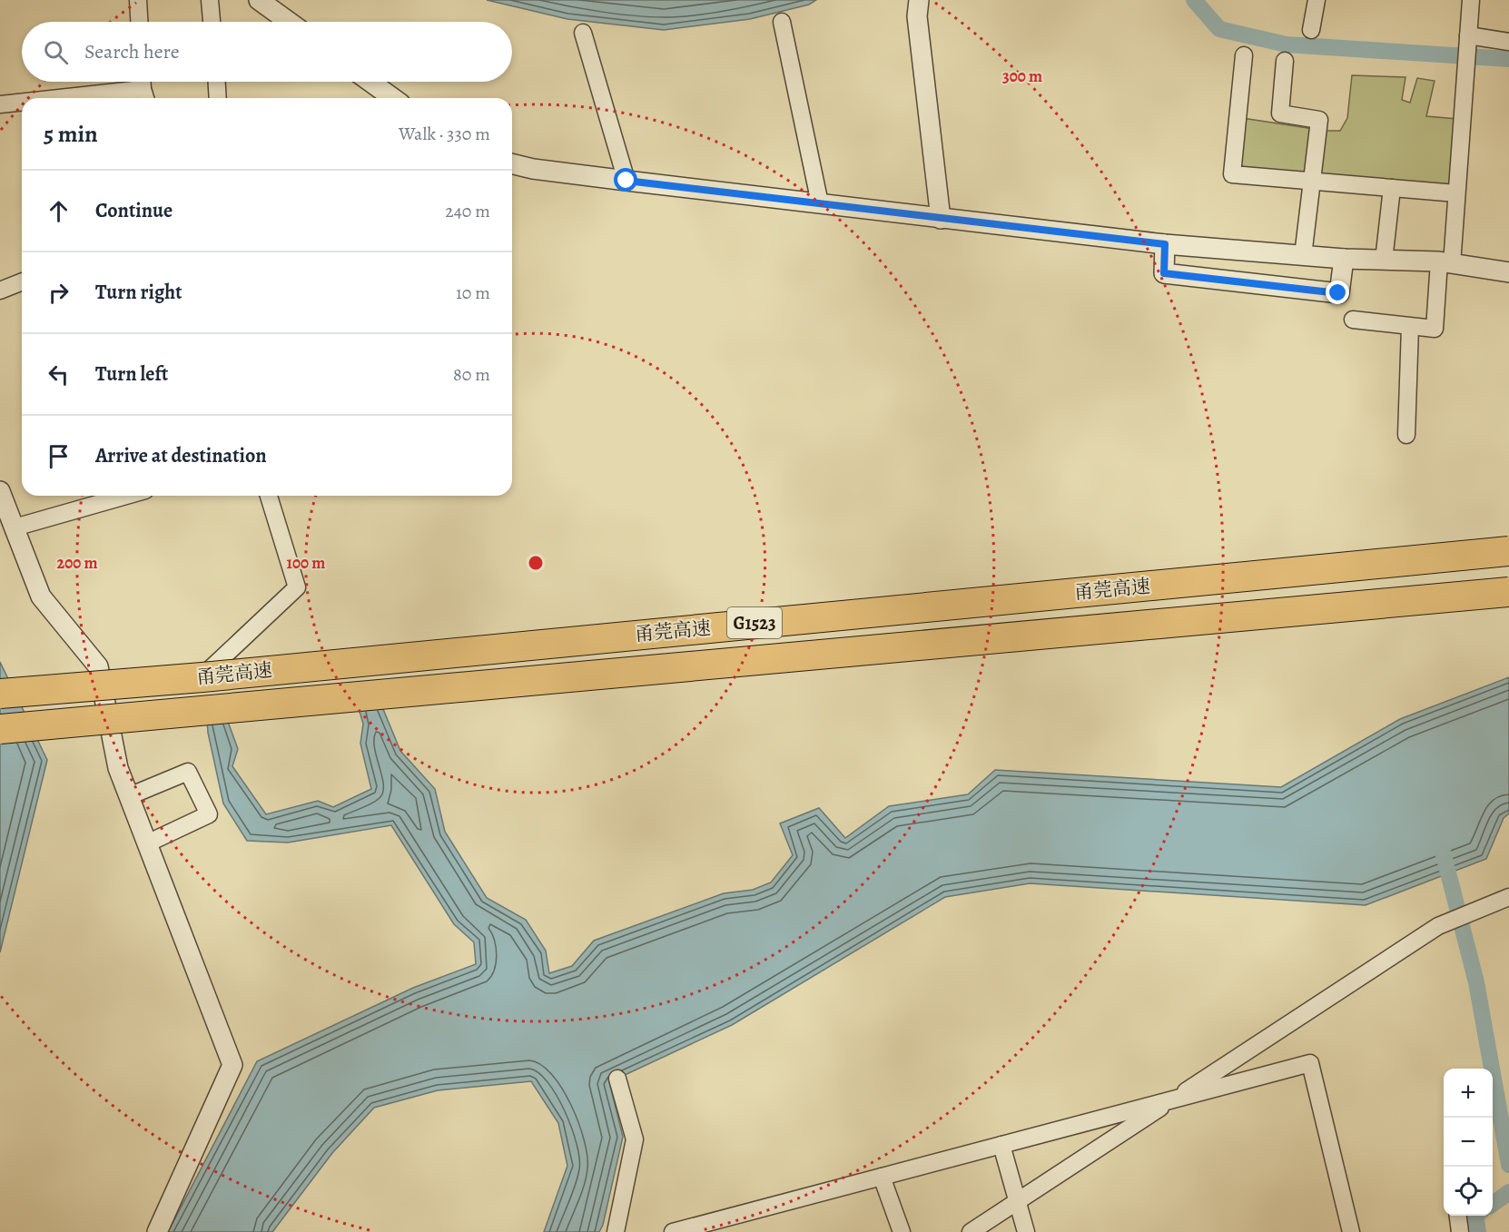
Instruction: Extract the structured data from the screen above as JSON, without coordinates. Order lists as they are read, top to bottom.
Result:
{
  "streets": {
    "highway": ["甬莞高速", "G1523"]
  },
  "page": {
    "search": "Search here",
    "heading": ["5 min", "Walk · 330 m"],
    "list": [
      ["Continue", "240 m"],
      ["Turn right", "10 m"],
      ["Turn left", "80 m"],
      "Arrive at destination"
    ],
    "map_buttons": ["+", "−"]
  },
  "rings": ["300 m", "100 m", "200 m"]
}
